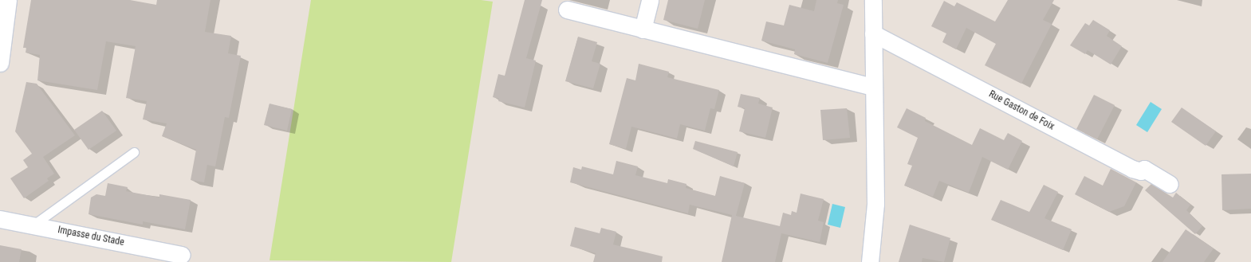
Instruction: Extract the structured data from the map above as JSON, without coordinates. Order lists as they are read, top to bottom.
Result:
{
  "streets": {
    "street": ["Rue Gaston de Foix", "Impasse du Stade"]
  }
}
